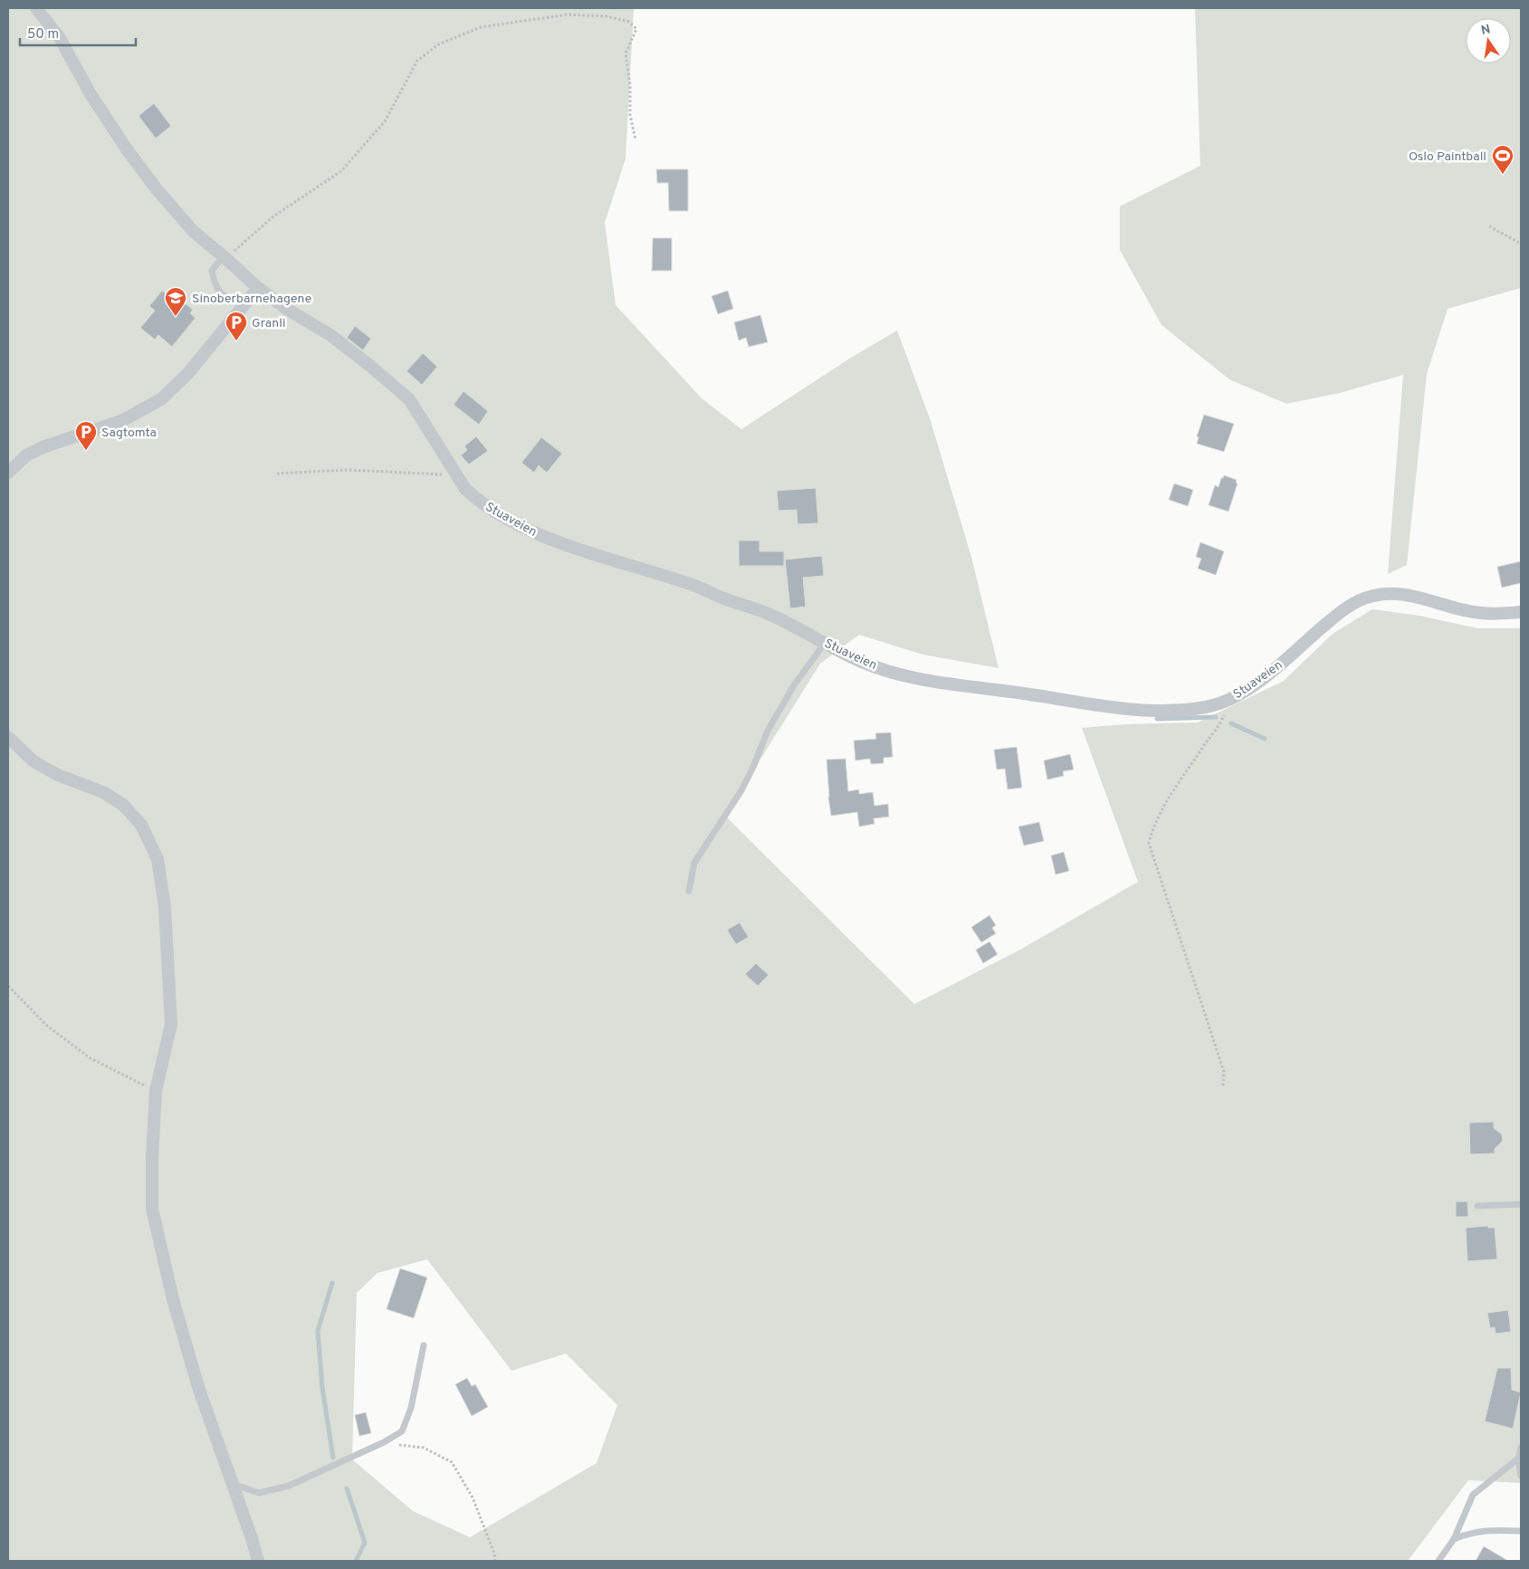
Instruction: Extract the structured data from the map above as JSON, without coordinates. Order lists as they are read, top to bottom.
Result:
{
  "streets": {
    "street": ["Stuaveien"]
  },
  "places": {
    "sports": ["Oslo Paintball"],
    "school or university": ["Sinoberbarnehagene"],
    "parking": ["Granli", "Sagtomta"]
  },
  "scale_bar": "50 m",
  "north": "top"
}
